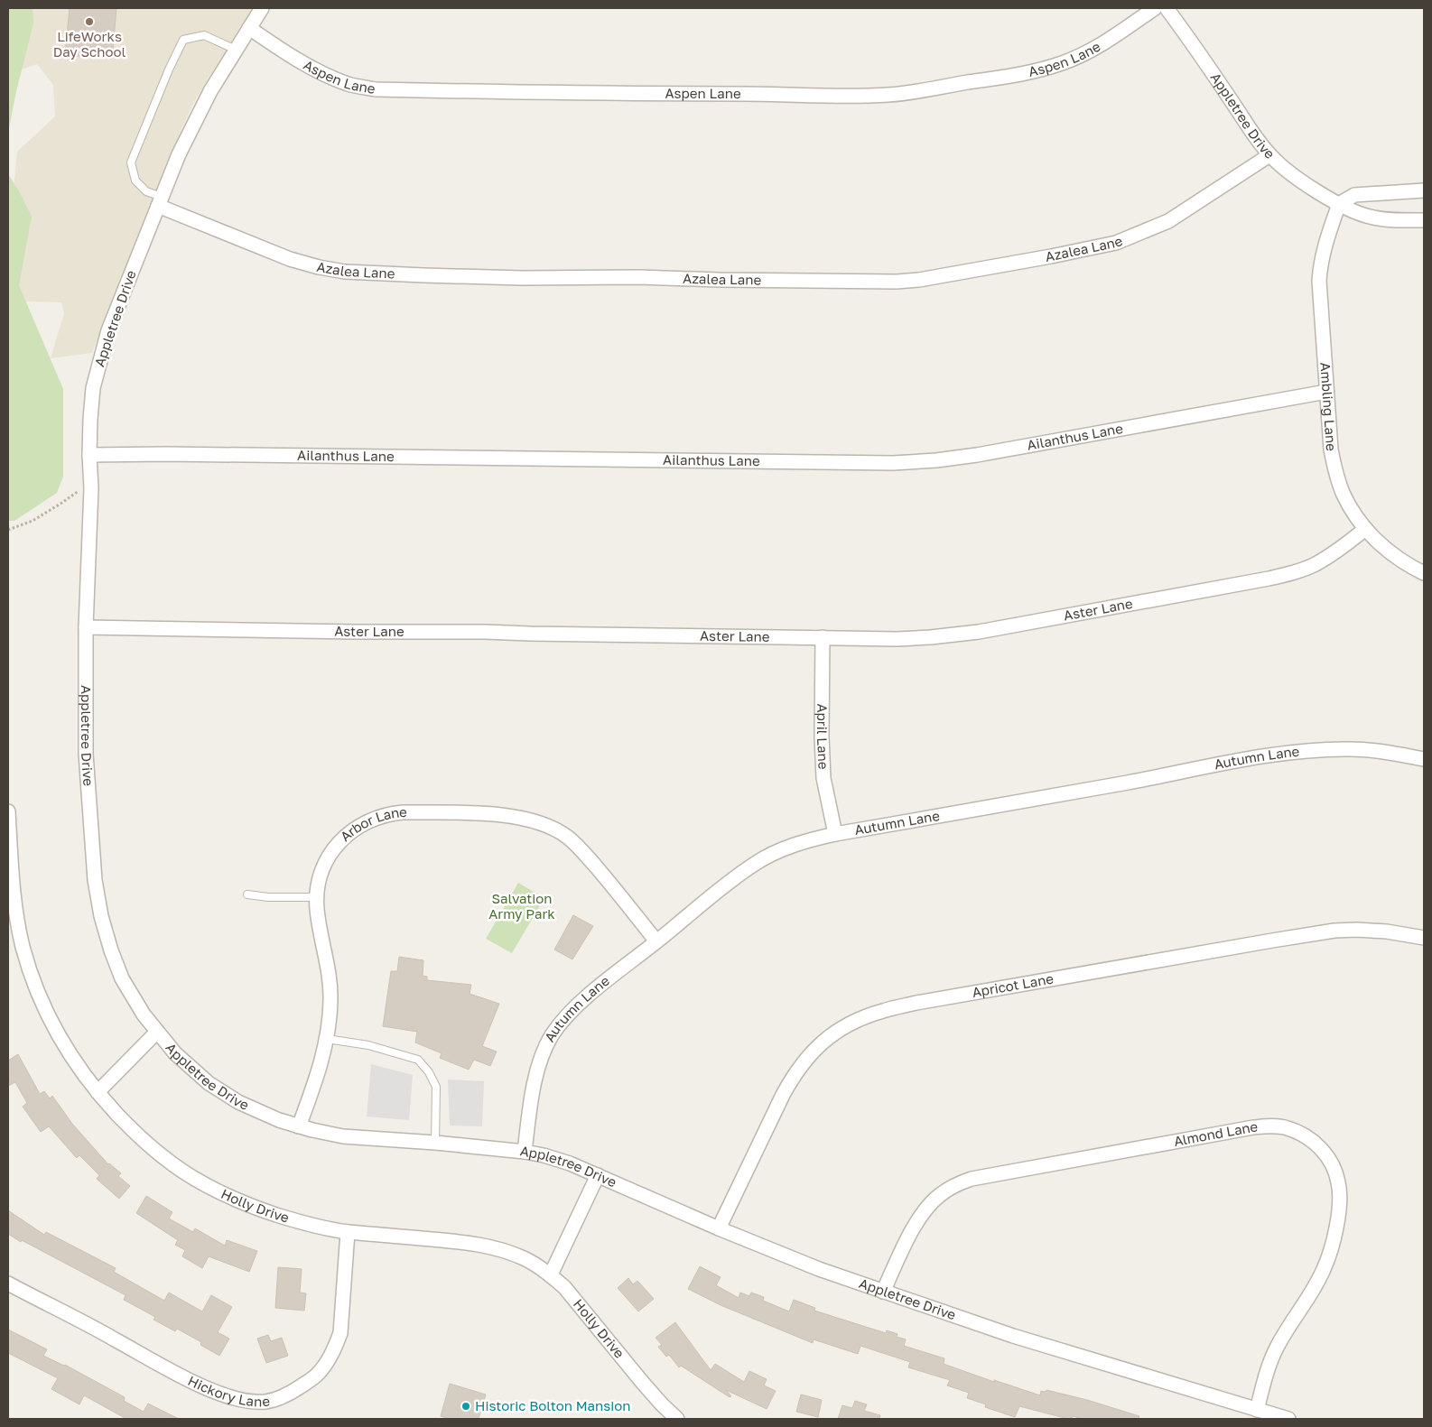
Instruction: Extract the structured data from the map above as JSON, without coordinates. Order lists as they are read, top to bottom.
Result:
{
  "streets": {
    "street": [
      "Aspen Lane",
      "Appletree Drive",
      "Azalea Lane",
      "Ambling Lane",
      "Ailanthus Lane",
      "Aster Lane",
      "April Lane",
      "Autumn Lane",
      "Arbor Lane",
      "Apricot Lane",
      "Almond Lane",
      "Holly Drive",
      "Hickory Lane"
    ]
  },
  "crossings": [
    ["Aspen Lane", "Appletree Drive"],
    ["Appletree Drive", "Azalea Lane"],
    ["Appletree Drive", "Ambling Lane"],
    ["Appletree Drive", "Ailanthus Lane"],
    ["Appletree Drive", "Aster Lane"],
    ["Appletree Drive", "Autumn Lane"],
    ["Appletree Drive", "Arbor Lane"],
    ["Appletree Drive", "Apricot Lane"],
    ["Appletree Drive", "Almond Lane"],
    ["Ambling Lane", "Ailanthus Lane"],
    ["Ambling Lane", "Aster Lane"],
    ["Aster Lane", "April Lane"],
    ["April Lane", "Autumn Lane"],
    ["Autumn Lane", "Arbor Lane"],
    ["Holly Drive", "Hickory Lane"]
  ],
  "parks": ["Salvation Army Park"],
  "places": ["LifeWorks Day School", "Historic Bolton Mansion"]
}
